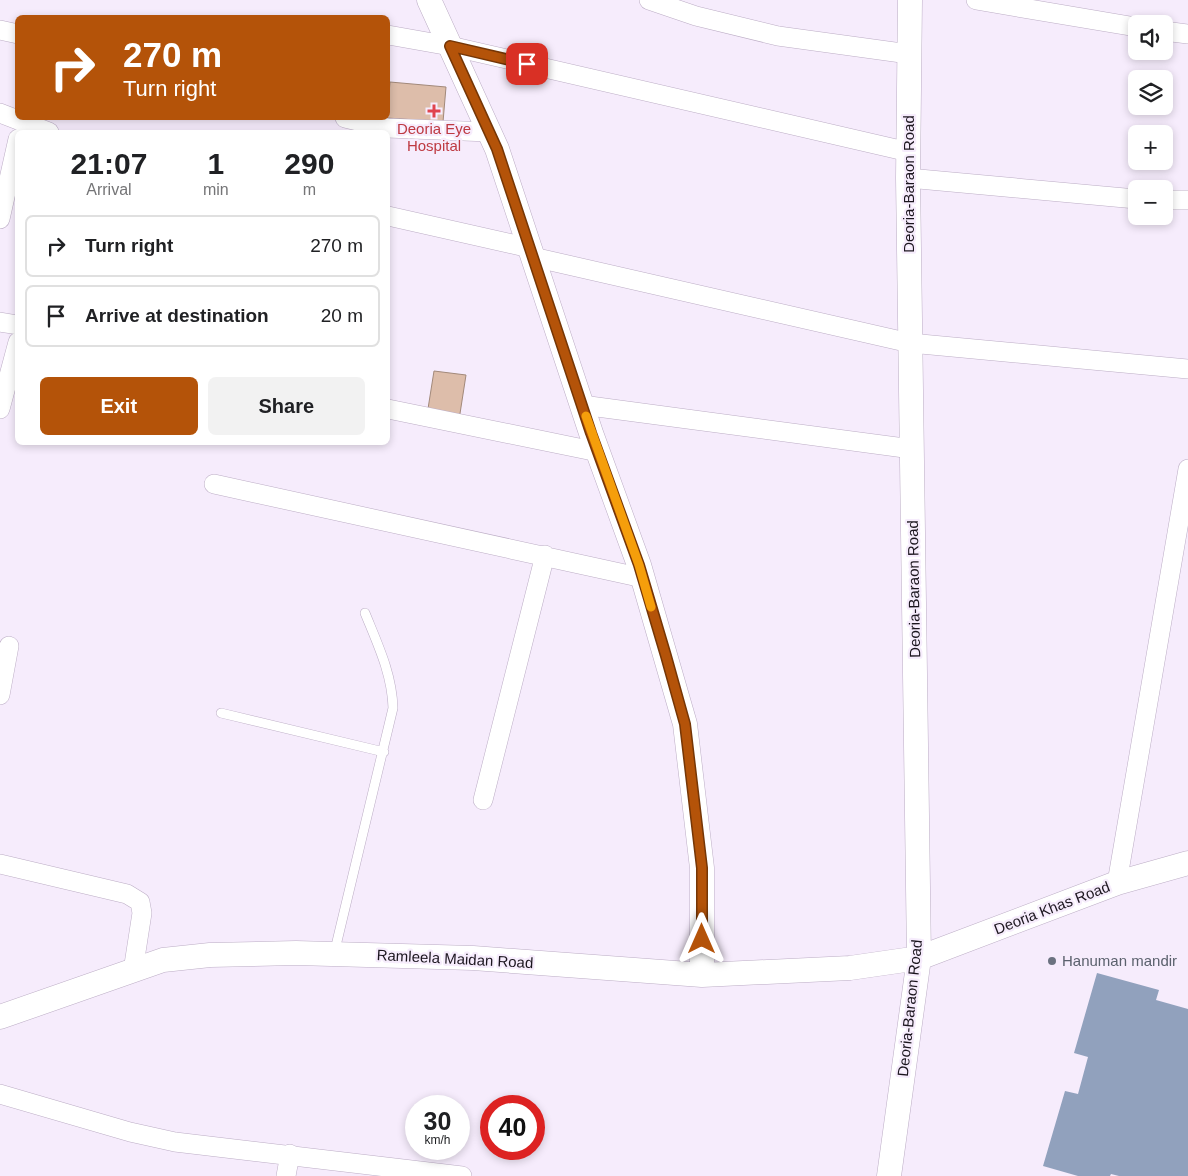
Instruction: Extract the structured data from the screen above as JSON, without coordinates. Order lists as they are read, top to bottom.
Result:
{
  "streets": {
    "street": ["Deoria-Baraon Road", "Deoria Khas Road", "Ramleela Maidan Road"]
  },
  "crossings": [
    ["Deoria-Baraon Road", "Deoria Khas Road"],
    ["Deoria-Baraon Road", "Ramleela Maidan Road"],
    ["Deoria Khas Road", "Ramleela Maidan Road"]
  ],
  "places": {
    "health": ["Deoria Eye Hospital"],
    "other": ["Hanuman mandir"]
  },
  "page": {
    "map_buttons": ["+", "−"],
    "turn": ["270 m", "Turn right"],
    "eta": [
      "21:07",
      "Arrival",
      "1",
      "min",
      "290",
      "m"
    ],
    "list": [
      {
        "name": "Turn right",
        "value": "270 m"
      },
      {
        "name": "Arrive at destination",
        "value": "20 m"
      }
    ],
    "buttons": ["Exit", "Share"],
    "speed": "30 km/h",
    "limit": "40"
  }
}
